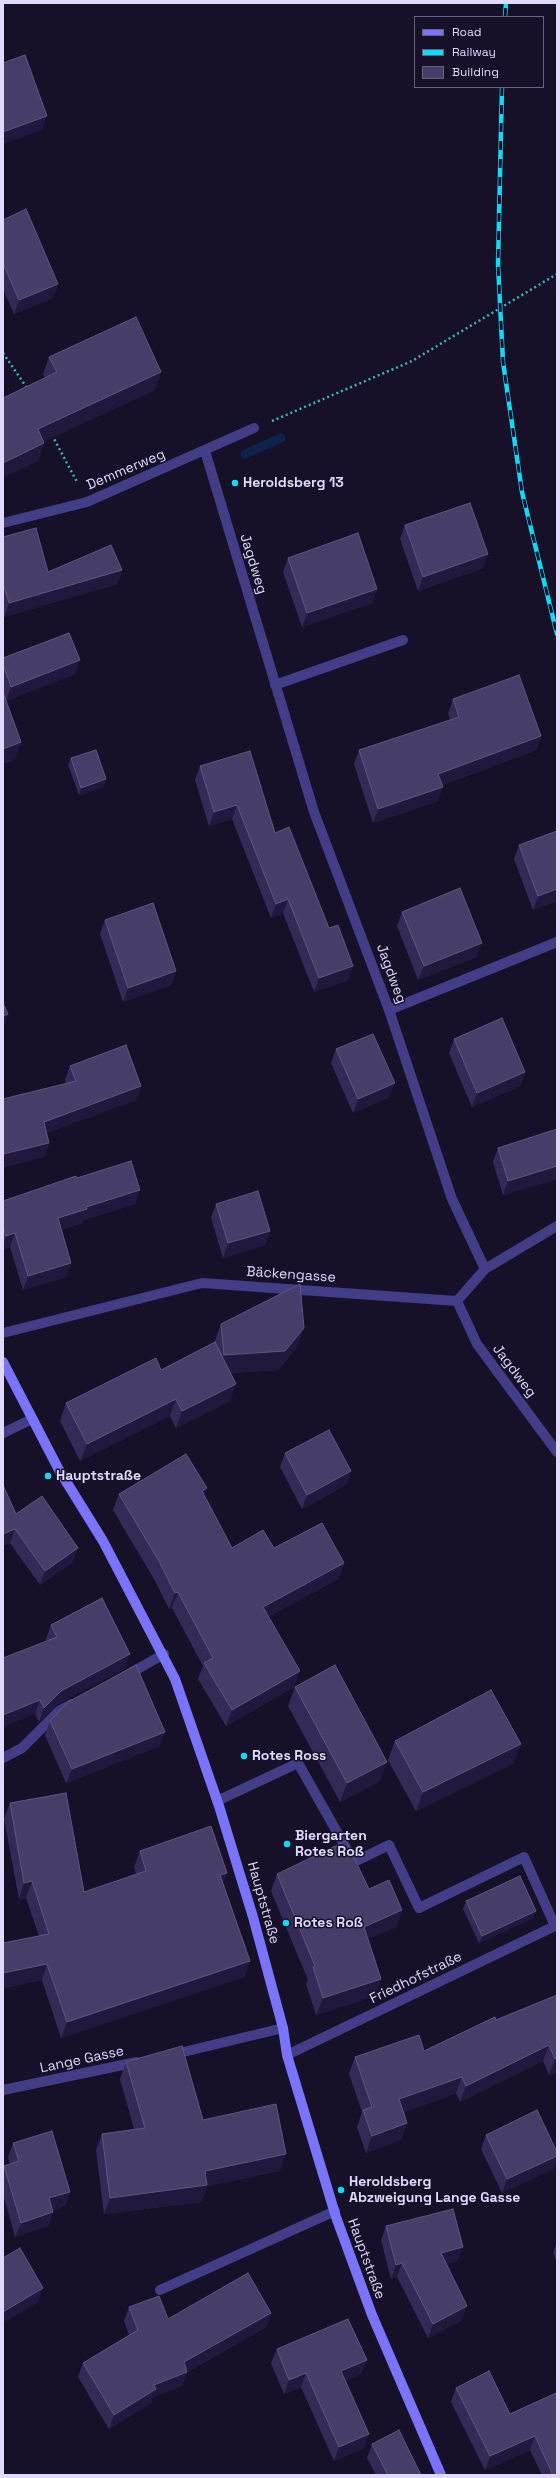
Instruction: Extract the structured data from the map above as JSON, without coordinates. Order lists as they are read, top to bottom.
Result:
{
  "streets": {
    "street": [
      "Demmerweg",
      "Jagdweg",
      "Bäckengasse",
      "Hauptstraße",
      "Friedhofstraße",
      "Lange Gasse"
    ]
  },
  "crossings": [
    ["Demmerweg", "Jagdweg"],
    ["Jagdweg", "Bäckengasse"],
    ["Hauptstraße", "Friedhofstraße"]
  ],
  "places": [
    "Heroldsberg 13",
    "Hauptstraße",
    "Rotes Ross",
    "Biergarten Rotes Roß",
    "Rotes Roß",
    "Heroldsberg Abzweigung Lange Gasse"
  ],
  "legend": ["Road", "Railway", "Building"]
}
